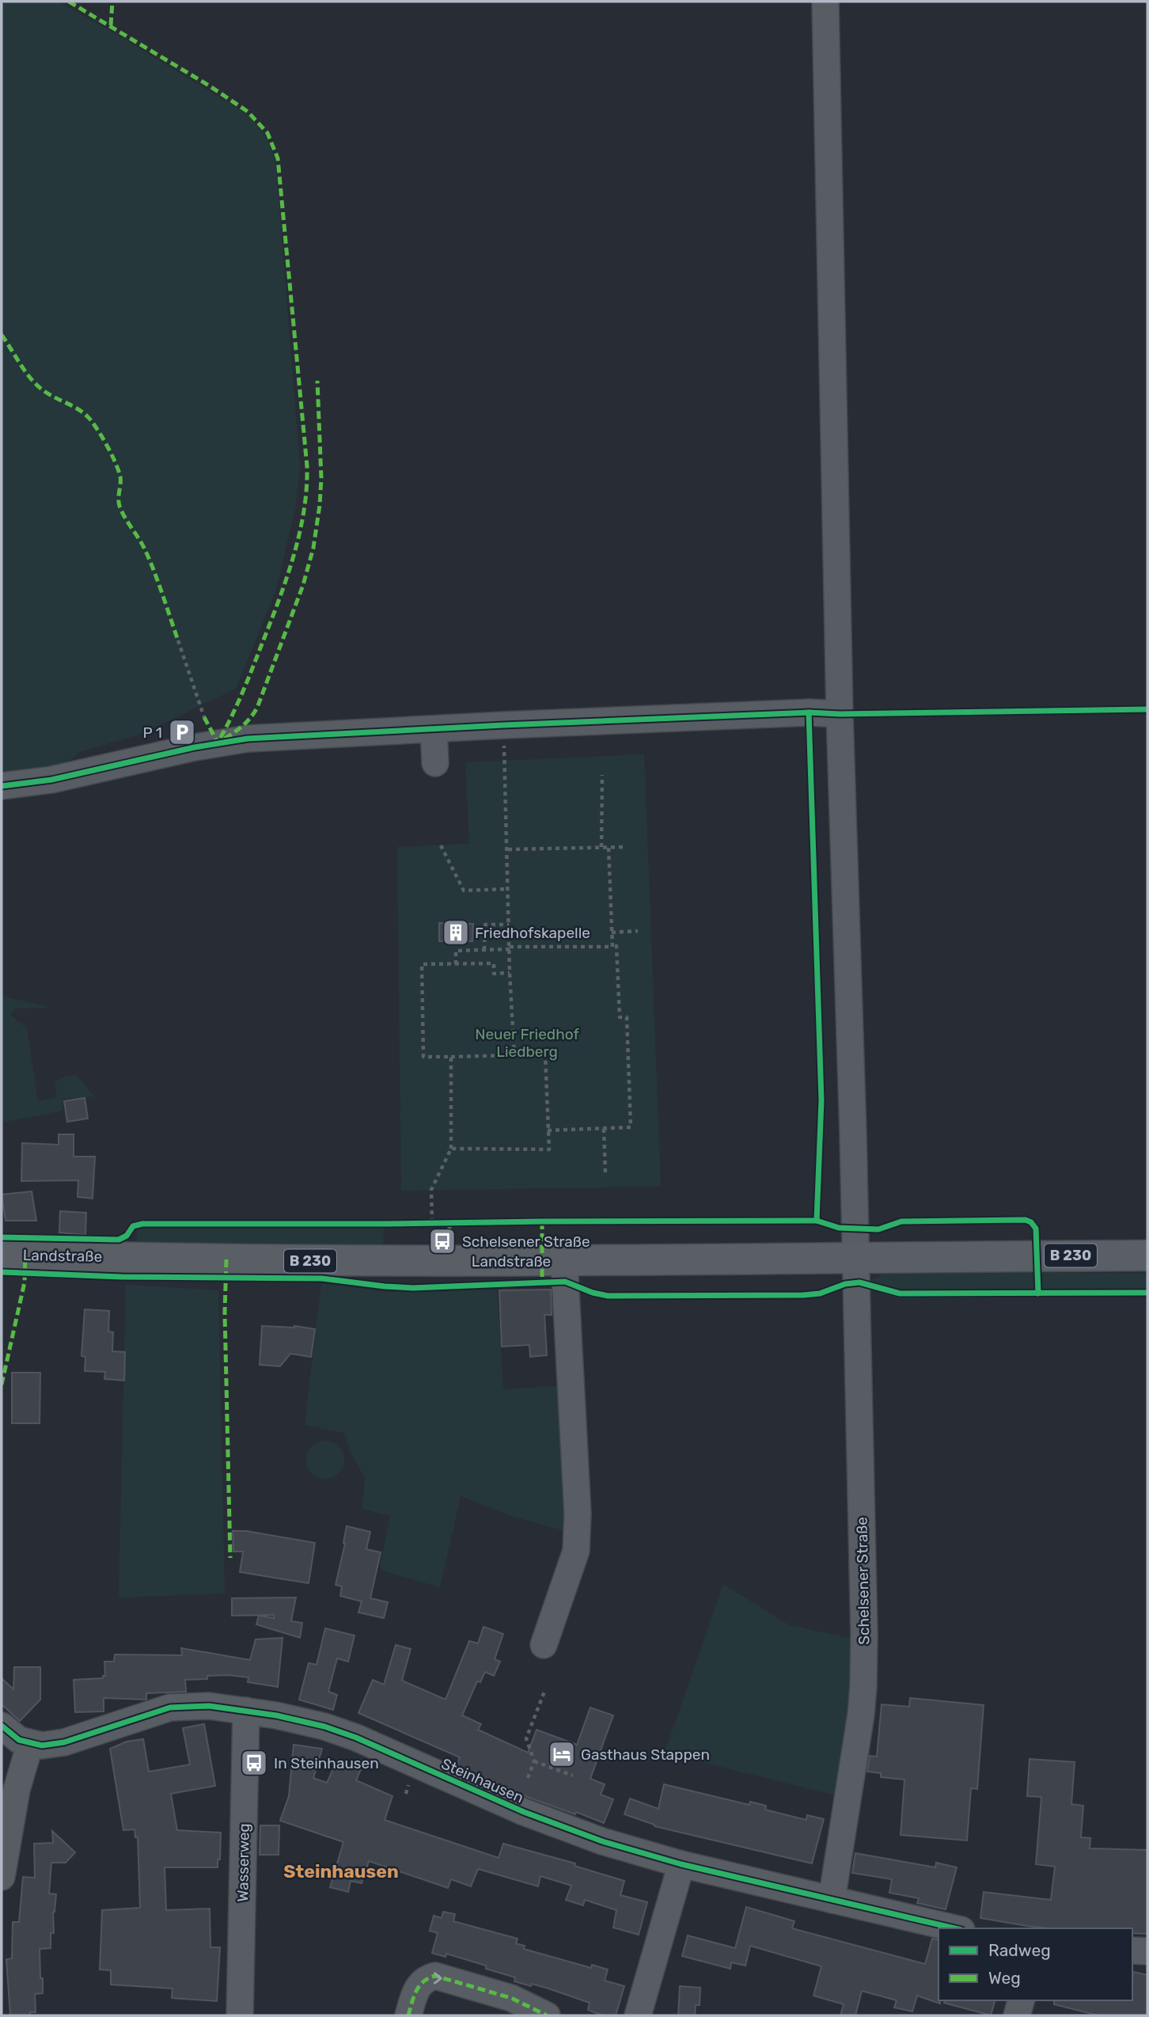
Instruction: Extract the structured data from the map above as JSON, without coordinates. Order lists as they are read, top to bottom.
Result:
{
  "streets": {
    "main road": ["Landstraße", "B 230"],
    "street": ["Schelsener Straße", "Steinhausen", "Wasserweg"]
  },
  "crossings": [
    ["Landstraße", "B 230"],
    ["Landstraße", "Schelsener Straße"],
    ["B 230", "Schelsener Straße"],
    ["Schelsener Straße", "Steinhausen"],
    ["Steinhausen", "Wasserweg"]
  ],
  "districts": ["Steinhausen"],
  "parks": ["Neuer Friedhof Liedberg"],
  "places": {
    "parking": ["P 1"],
    "building": ["Friedhofskapelle"],
    "bus stop": ["Schelsener Straße", "In Steinhausen"],
    "hotel": ["Gasthaus Stappen"]
  },
  "legend": ["Radweg", "Weg"]
}
